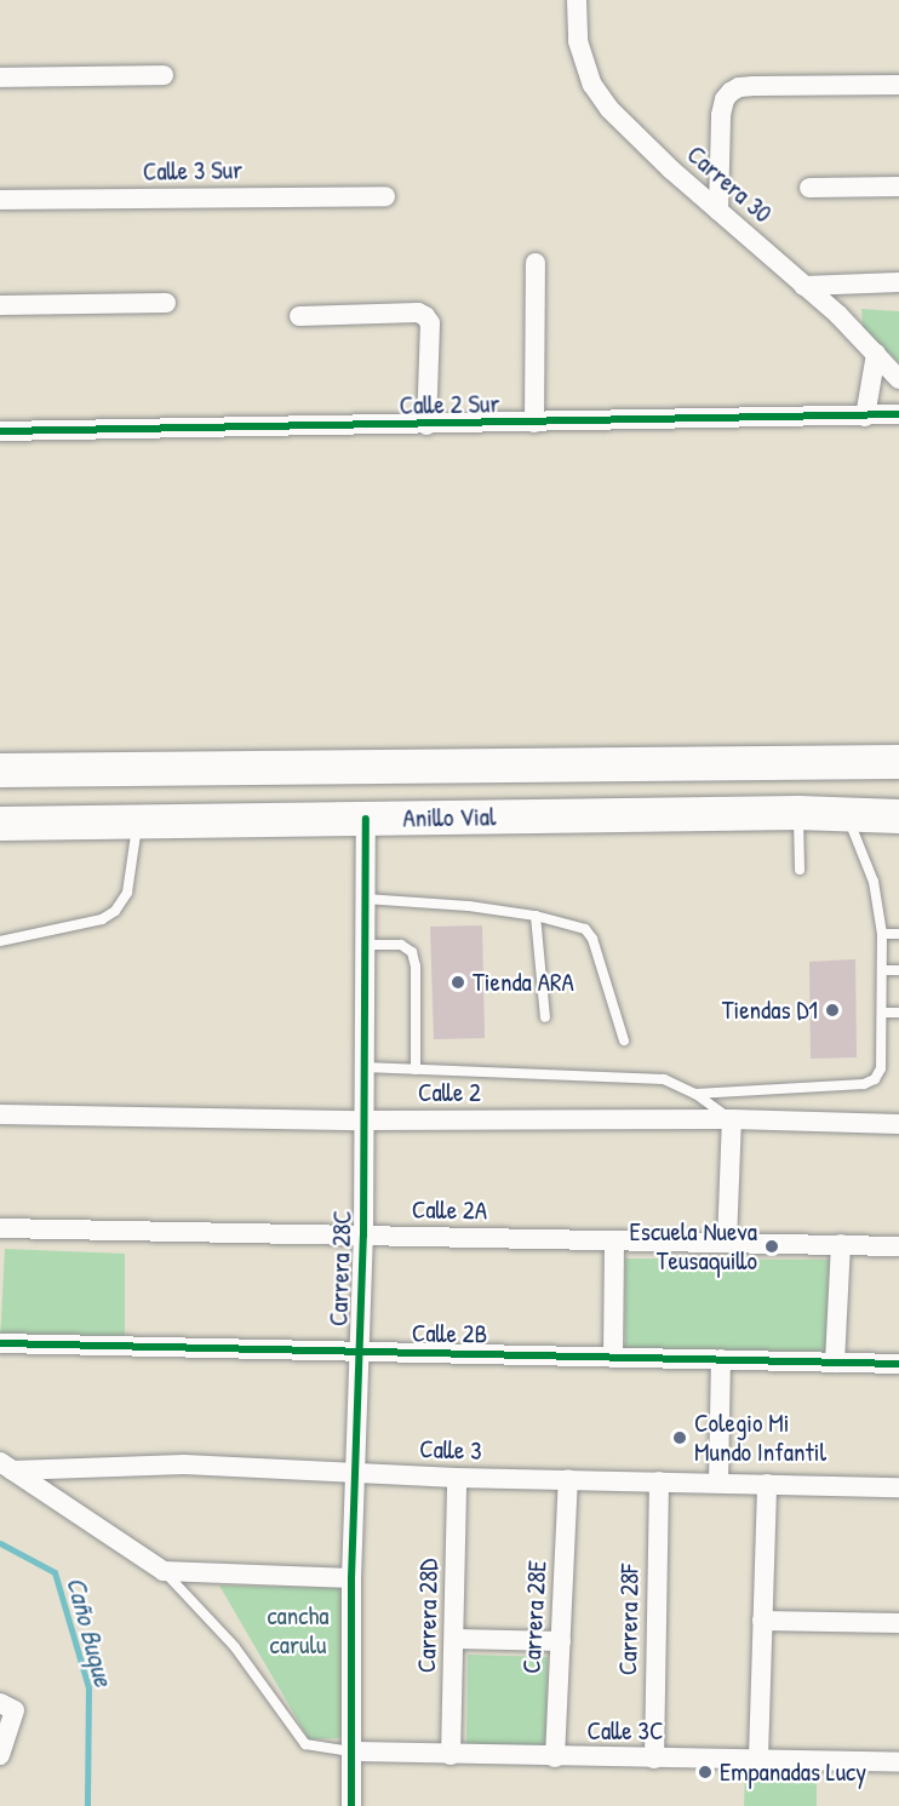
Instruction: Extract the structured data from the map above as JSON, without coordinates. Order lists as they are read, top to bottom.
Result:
{
  "streets": {
    "highway": ["Anillo Vial"],
    "street": [
      "Calle 3 Sur",
      "Carrera 30",
      "Calle 2 Sur",
      "Calle 2",
      "Calle 2A",
      "Carrera 28C",
      "Calle 2B",
      "Calle 3",
      "Carrera 28D",
      "Carrera 28E",
      "Carrera 28F",
      "Calle 3C"
    ]
  },
  "crossings": [
    ["Anillo Vial", "Carrera 28C"],
    ["Calle 2", "Carrera 28C"],
    ["Calle 2A", "Carrera 28C"],
    ["Carrera 28C", "Calle 2B"],
    ["Carrera 28C", "Calle 3"],
    ["Carrera 28C", "Calle 3C"],
    ["Calle 3", "Carrera 28D"],
    ["Calle 3", "Carrera 28E"],
    ["Calle 3", "Carrera 28F"],
    ["Carrera 28D", "Calle 3C"],
    ["Carrera 28E", "Calle 3C"],
    ["Carrera 28F", "Calle 3C"]
  ],
  "water": ["Caño Buque"],
  "parks": ["cancha carulu"],
  "places": [
    "Tienda ARA",
    "Tiendas D1",
    "Escuela Nueva Teusaquillo",
    "Colegio Mi Mundo Infantil",
    "Empanadas Lucy"
  ]
}
